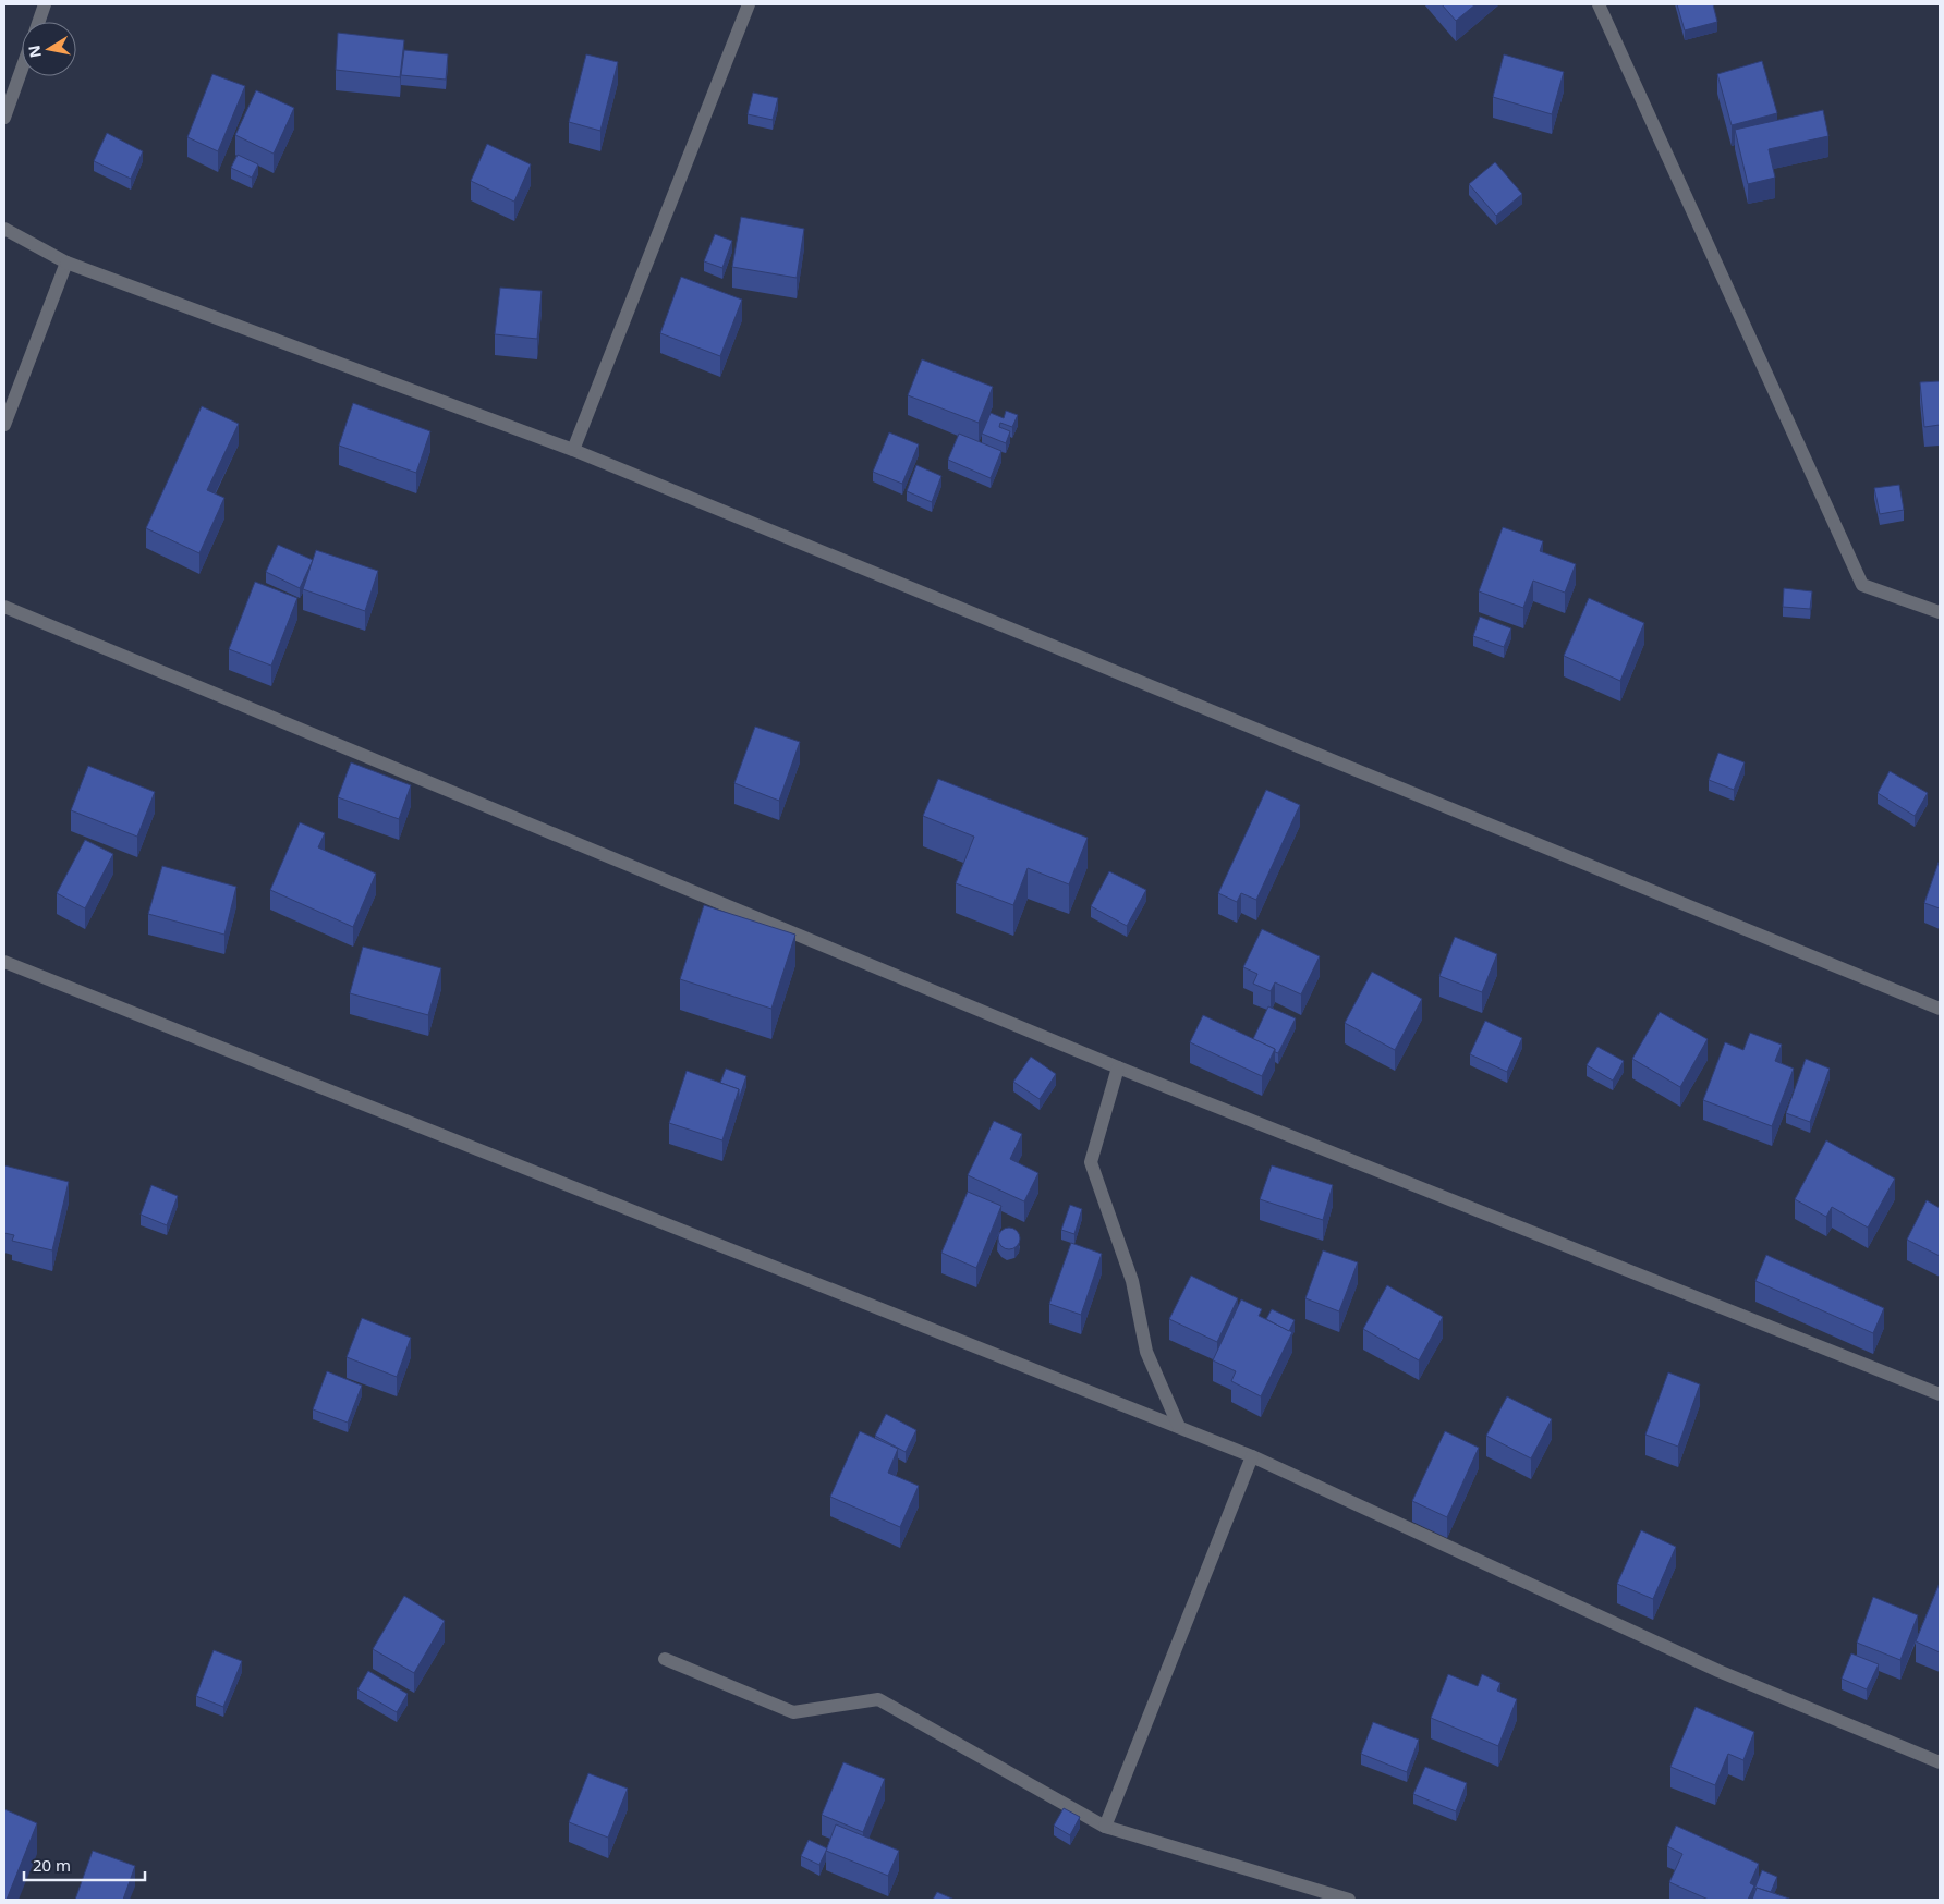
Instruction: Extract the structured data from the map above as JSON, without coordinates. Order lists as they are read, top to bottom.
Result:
{
  "scale_bar": "20 m",
  "north": "left"
}
